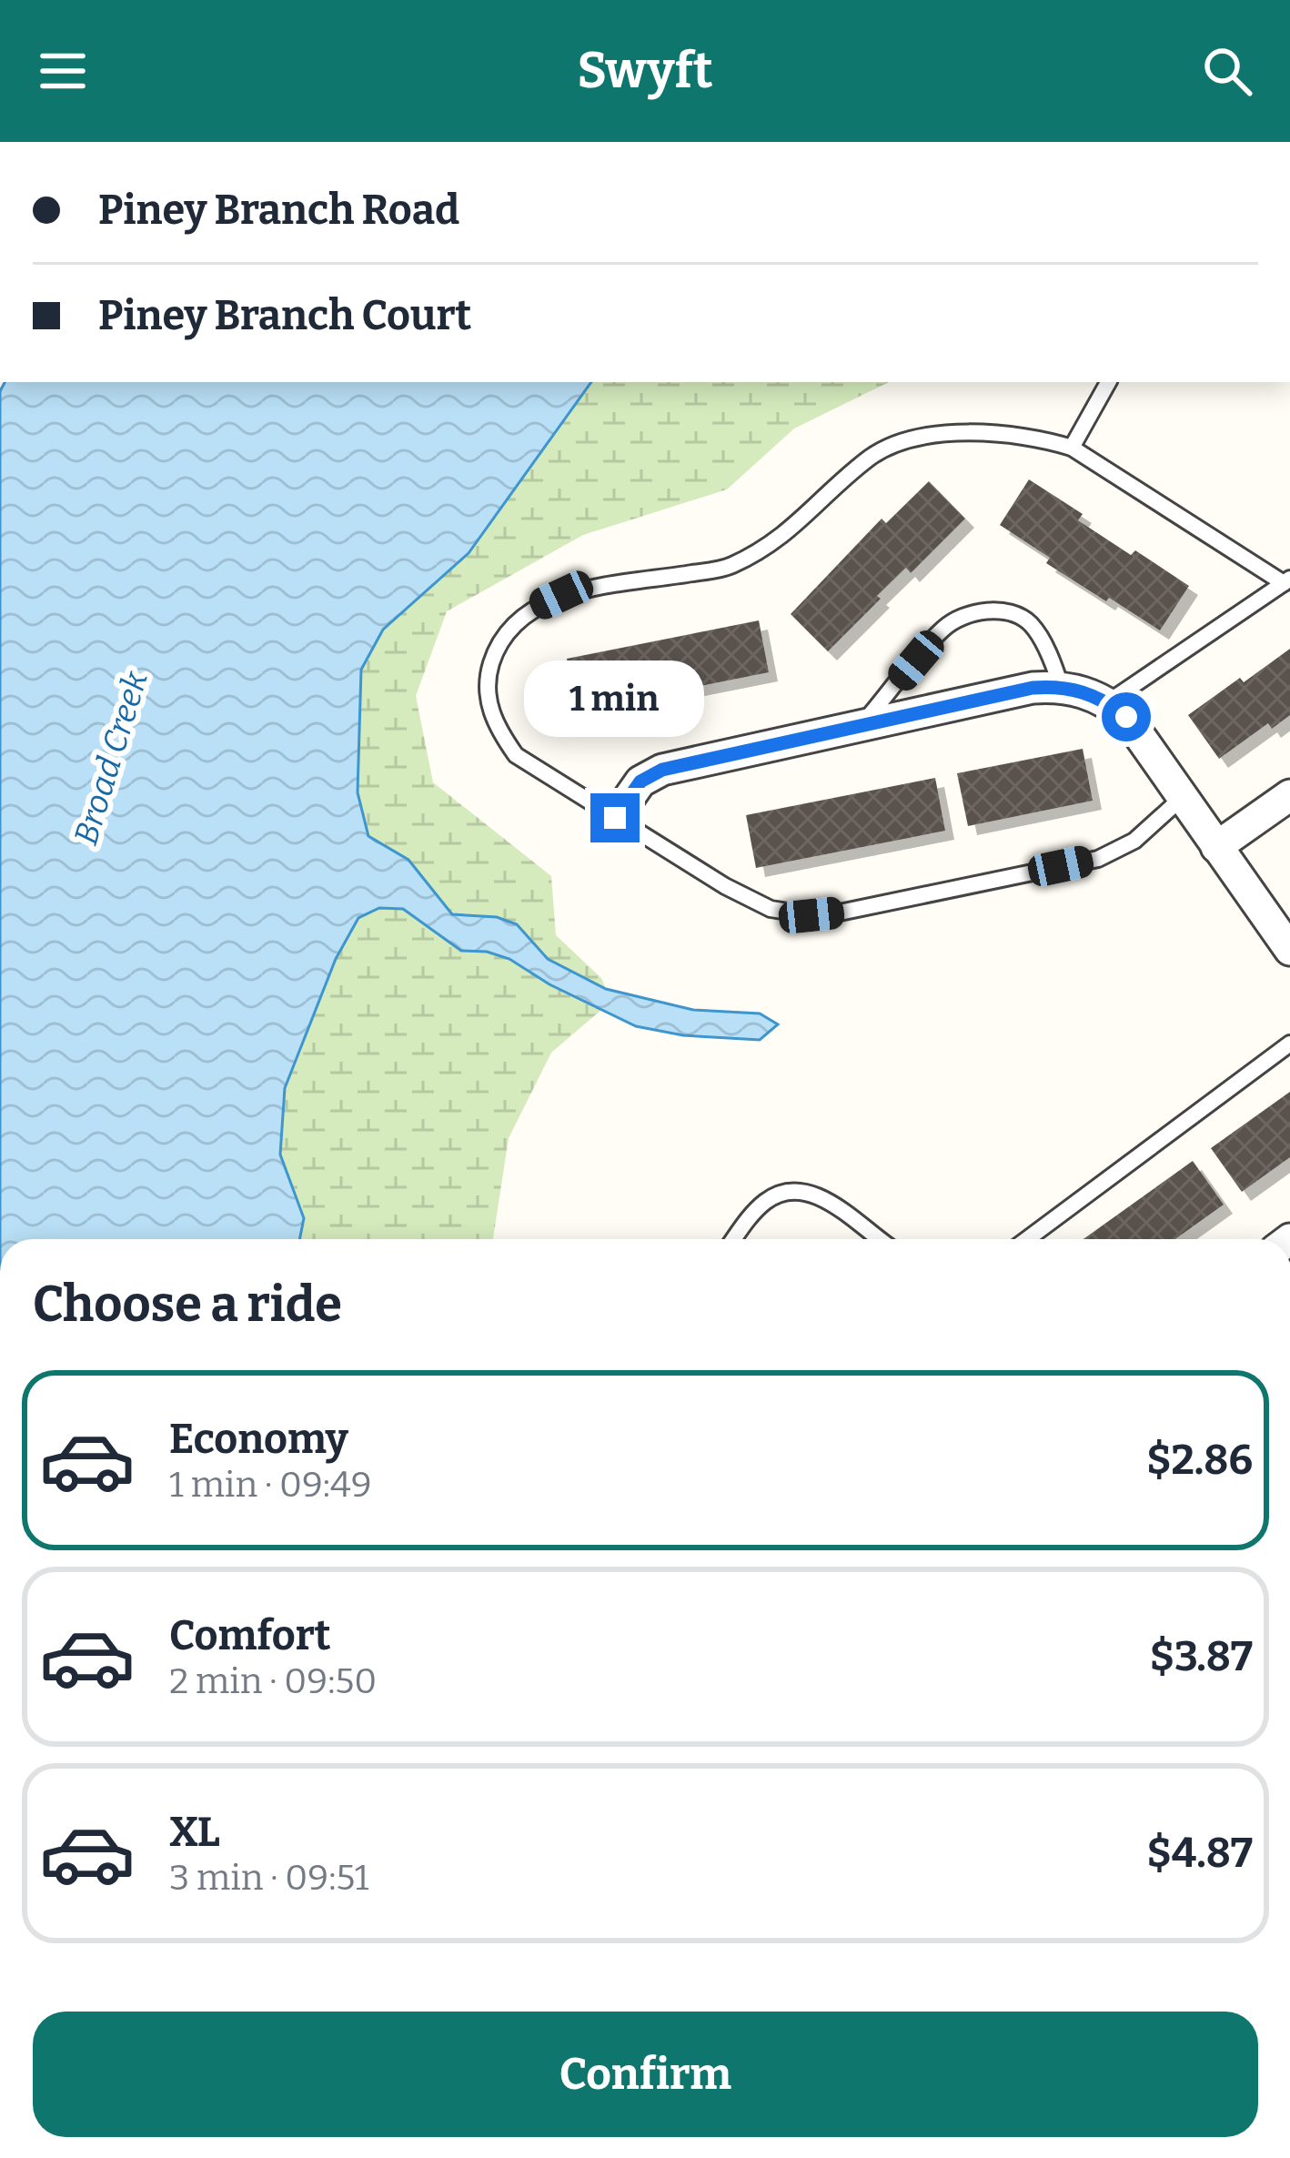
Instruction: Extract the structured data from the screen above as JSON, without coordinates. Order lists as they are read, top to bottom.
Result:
{
  "water": ["Broad Creek"],
  "page": {
    "header": "Swyft",
    "banner": ["Piney Branch Road", "Piney Branch Court"],
    "bubble": "1 min",
    "heading": "Choose a ride",
    "list": [
      {
        "name": "Economy",
        "note": "1 min · 09:49",
        "value": "$2.86"
      },
      {
        "name": "Comfort",
        "note": "2 min · 09:50",
        "value": "$3.87"
      },
      {
        "name": "XL",
        "note": "3 min · 09:51",
        "value": "$4.87"
      }
    ],
    "buttons": "Confirm"
  }
}
